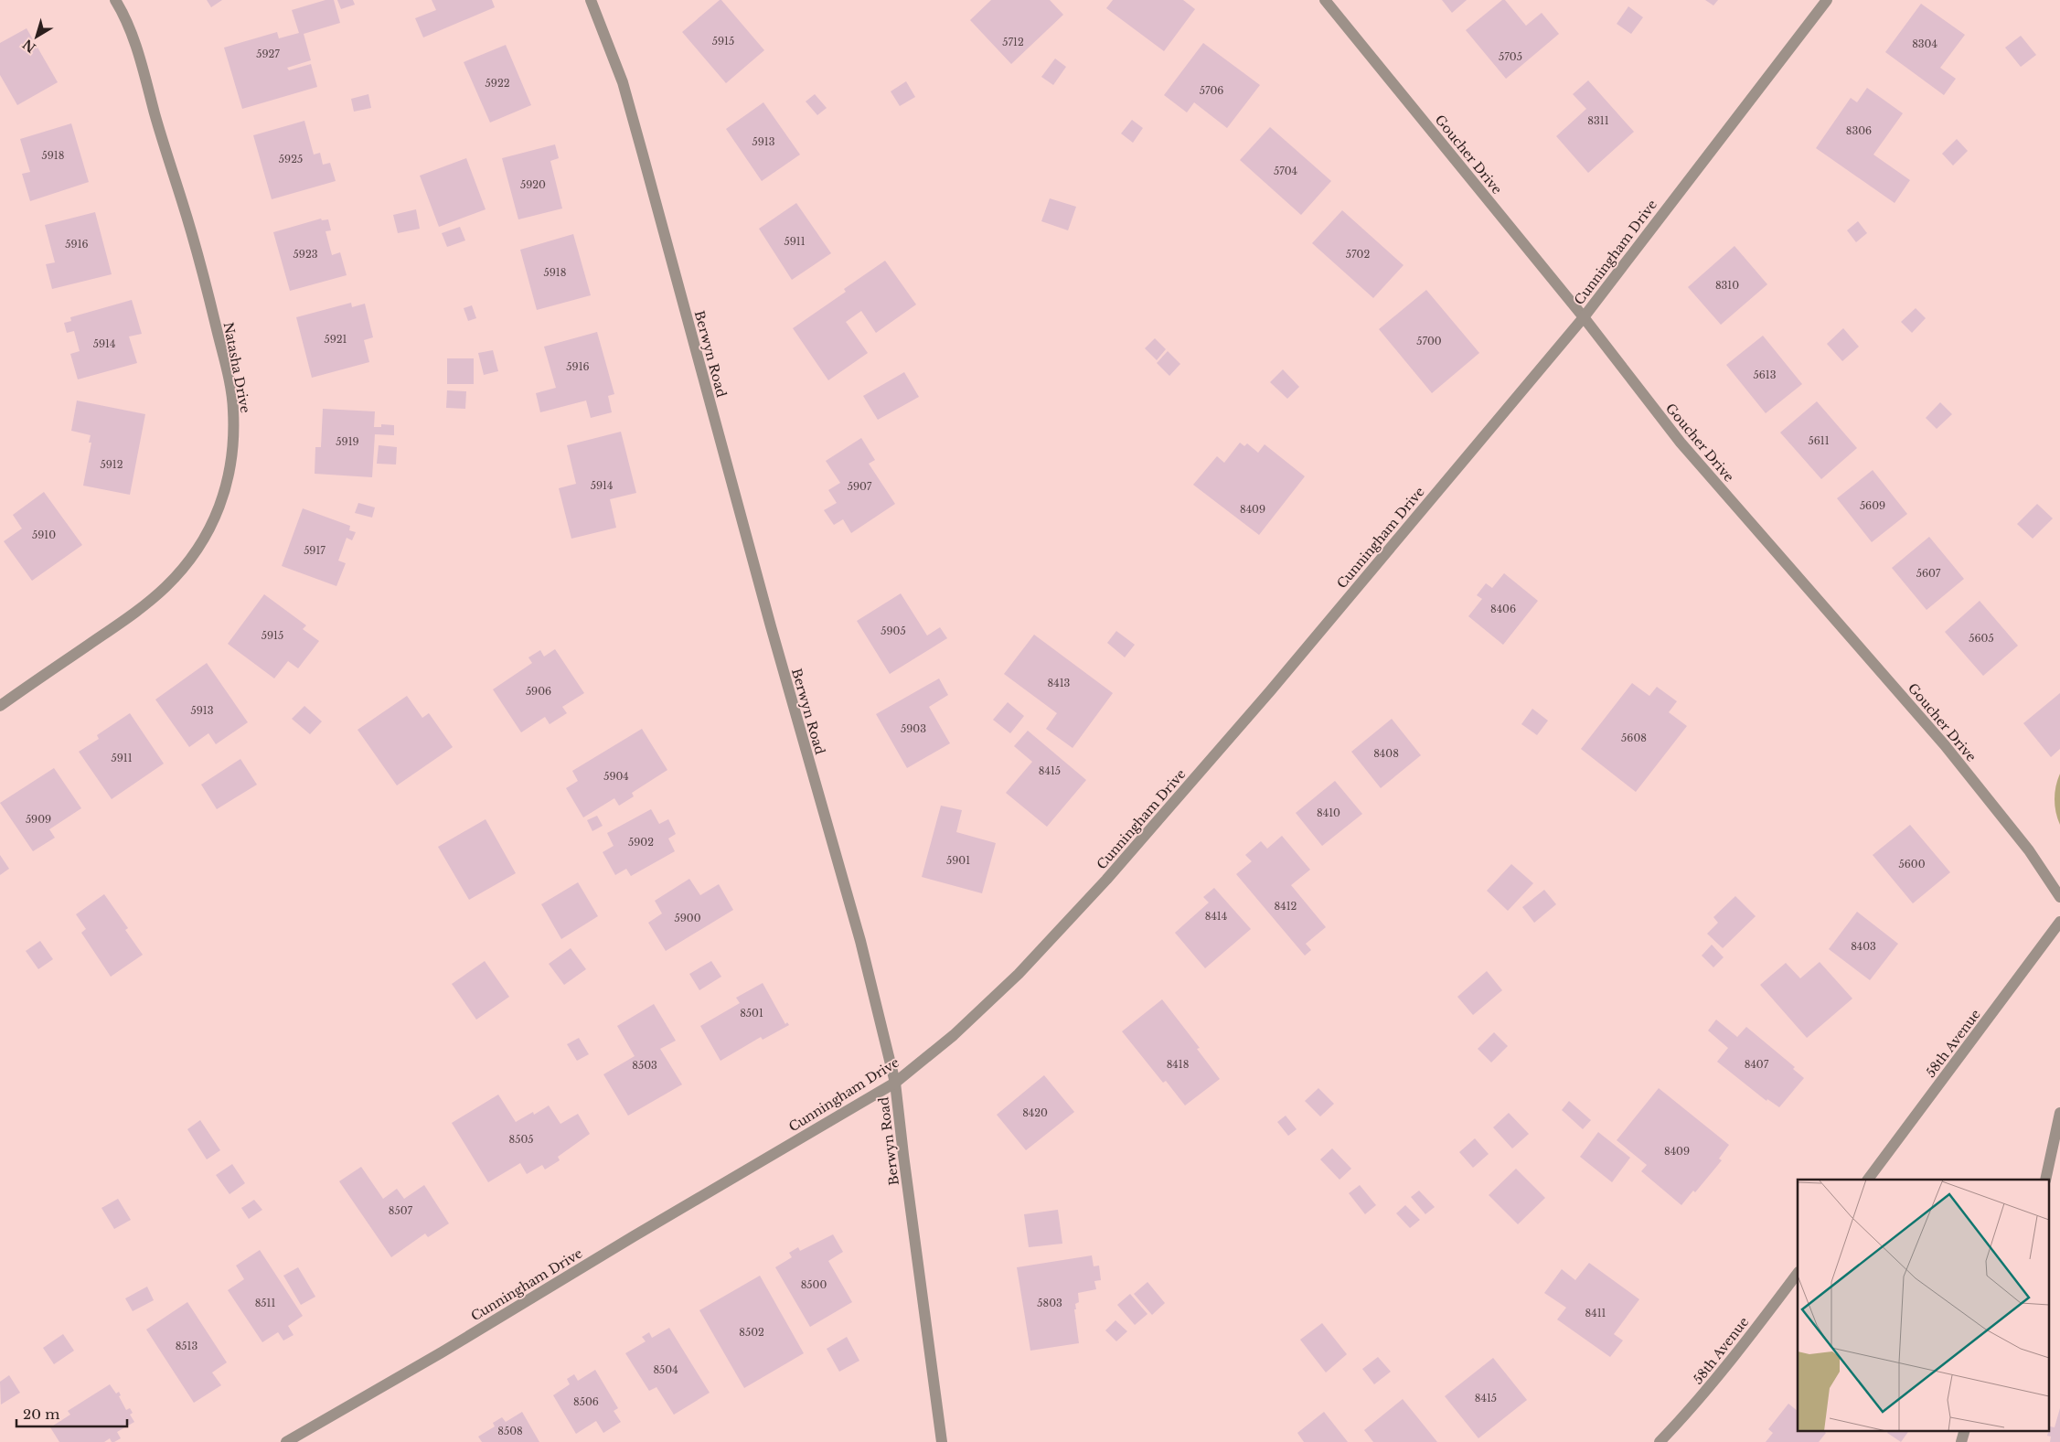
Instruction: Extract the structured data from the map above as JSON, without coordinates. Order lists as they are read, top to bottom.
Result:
{
  "streets": {
    "street": [
      "Goucher Drive",
      "Cunningham Drive",
      "Berwyn Road",
      "Natasha Drive",
      "58th Avenue"
    ]
  },
  "crossings": [
    ["Goucher Drive", "Cunningham Drive"],
    ["Cunningham Drive", "Berwyn Road"]
  ],
  "house_numbers": [
    "5915",
    "5712",
    "8304",
    "5927",
    "5705",
    "5922",
    "5706",
    "8311",
    "8306",
    "5913",
    "5918",
    "5925",
    "5704",
    "5920",
    "5911",
    "5916",
    "5923",
    "5702",
    "5918",
    "8310",
    "5921",
    "5700",
    "5914",
    "5916",
    "5613",
    "5611",
    "5919",
    "5912",
    "5914",
    "5907",
    "5609",
    "8409",
    "5910",
    "5917",
    "5607",
    "8406",
    "5905",
    "5915",
    "5605",
    "8413",
    "5906",
    "5913",
    "5903",
    "5608",
    "8408",
    "5911",
    "8415",
    "5904",
    "8410",
    "5909",
    "5902",
    "5901",
    "5600",
    "8412",
    "8414",
    "5900",
    "8403",
    "8501",
    "8418",
    "8407",
    "8503",
    "8420",
    "8505",
    "8409",
    "8507",
    "8500",
    "8511",
    "5803",
    "8411",
    "8502",
    "8513",
    "8504",
    "8415",
    "8506",
    "8508"
  ],
  "scale_bar": "20 m",
  "north": "bottom left"
}
